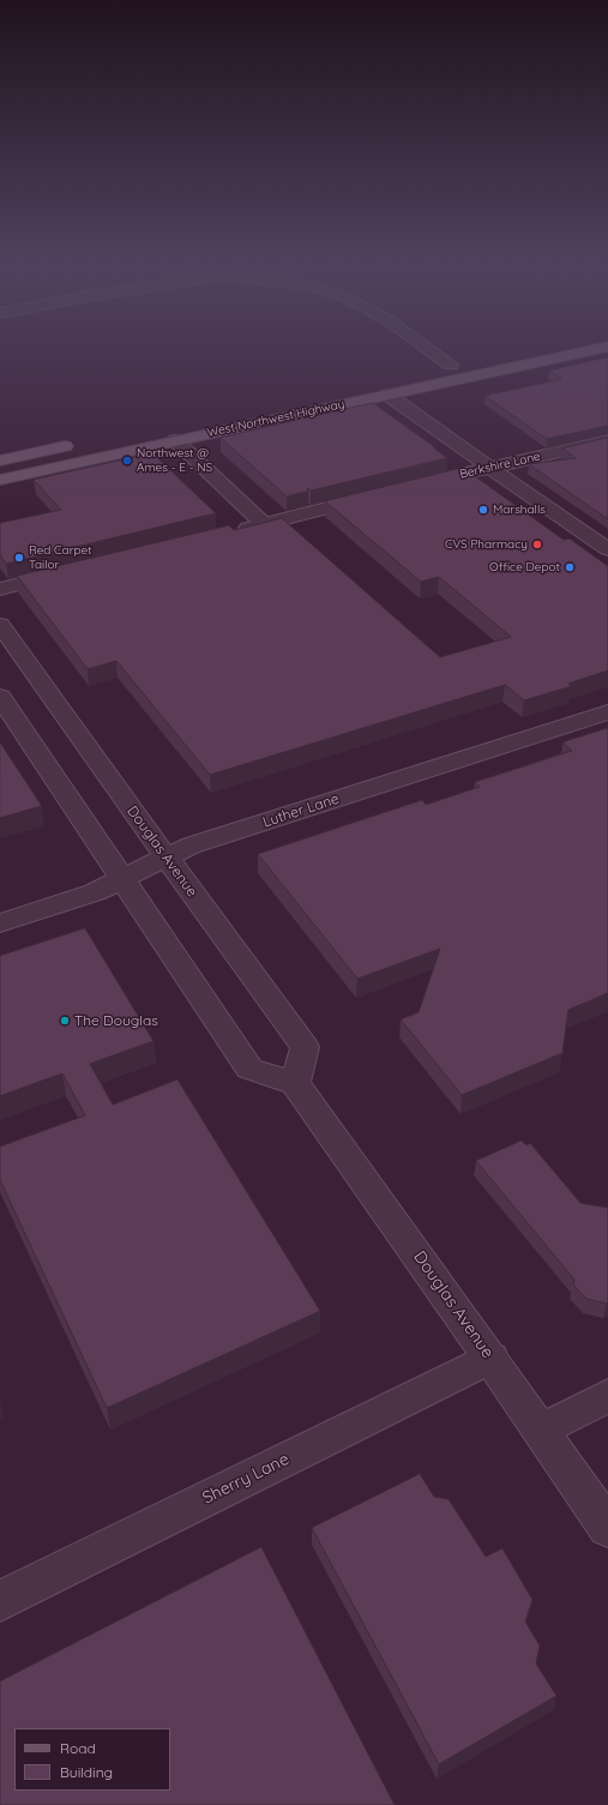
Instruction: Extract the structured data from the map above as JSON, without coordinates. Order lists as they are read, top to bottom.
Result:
{
  "streets": {
    "main road": ["West Northwest Highway"],
    "street": [
      "Berkshire Lane",
      "Luther Lane",
      "Douglas Avenue",
      "Sherry Lane"
    ]
  },
  "crossings": [
    ["Luther Lane", "Douglas Avenue"],
    ["Douglas Avenue", "Sherry Lane"]
  ],
  "places": [
    "Northwest @ Ames - E - NS",
    "Marshalls",
    "CVS Pharmacy",
    "Red Carpet Tailor",
    "Office Depot",
    "The Douglas"
  ],
  "legend": ["Road", "Building"]
}
